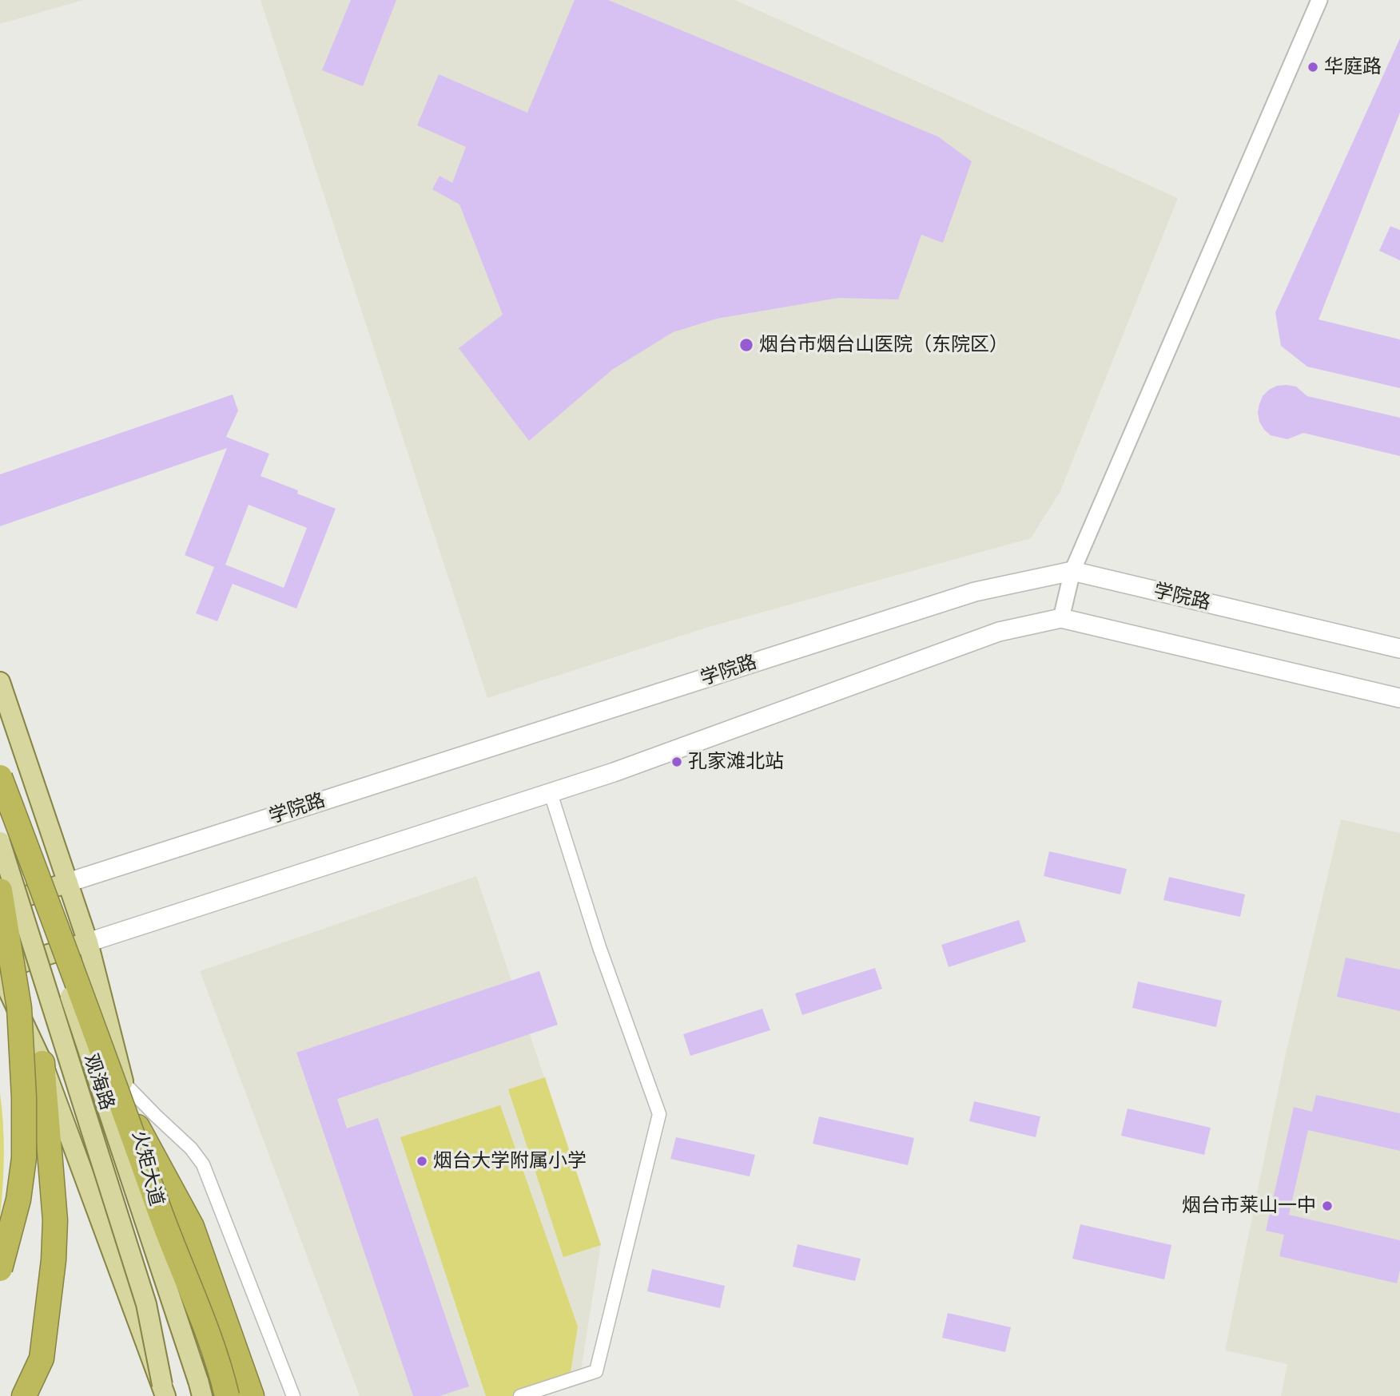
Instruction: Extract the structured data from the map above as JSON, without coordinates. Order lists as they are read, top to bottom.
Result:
{
  "streets": {
    "main road": ["学院路", "观海路", "火矩大道"]
  },
  "crossings": [
    ["观海路", "火矩大道"]
  ],
  "places": [
    "华庭路",
    "烟台市烟台山医院（东院区）",
    "孔家滩北站",
    "烟台大学附属小学",
    "烟台市莱山一中"
  ]
}
